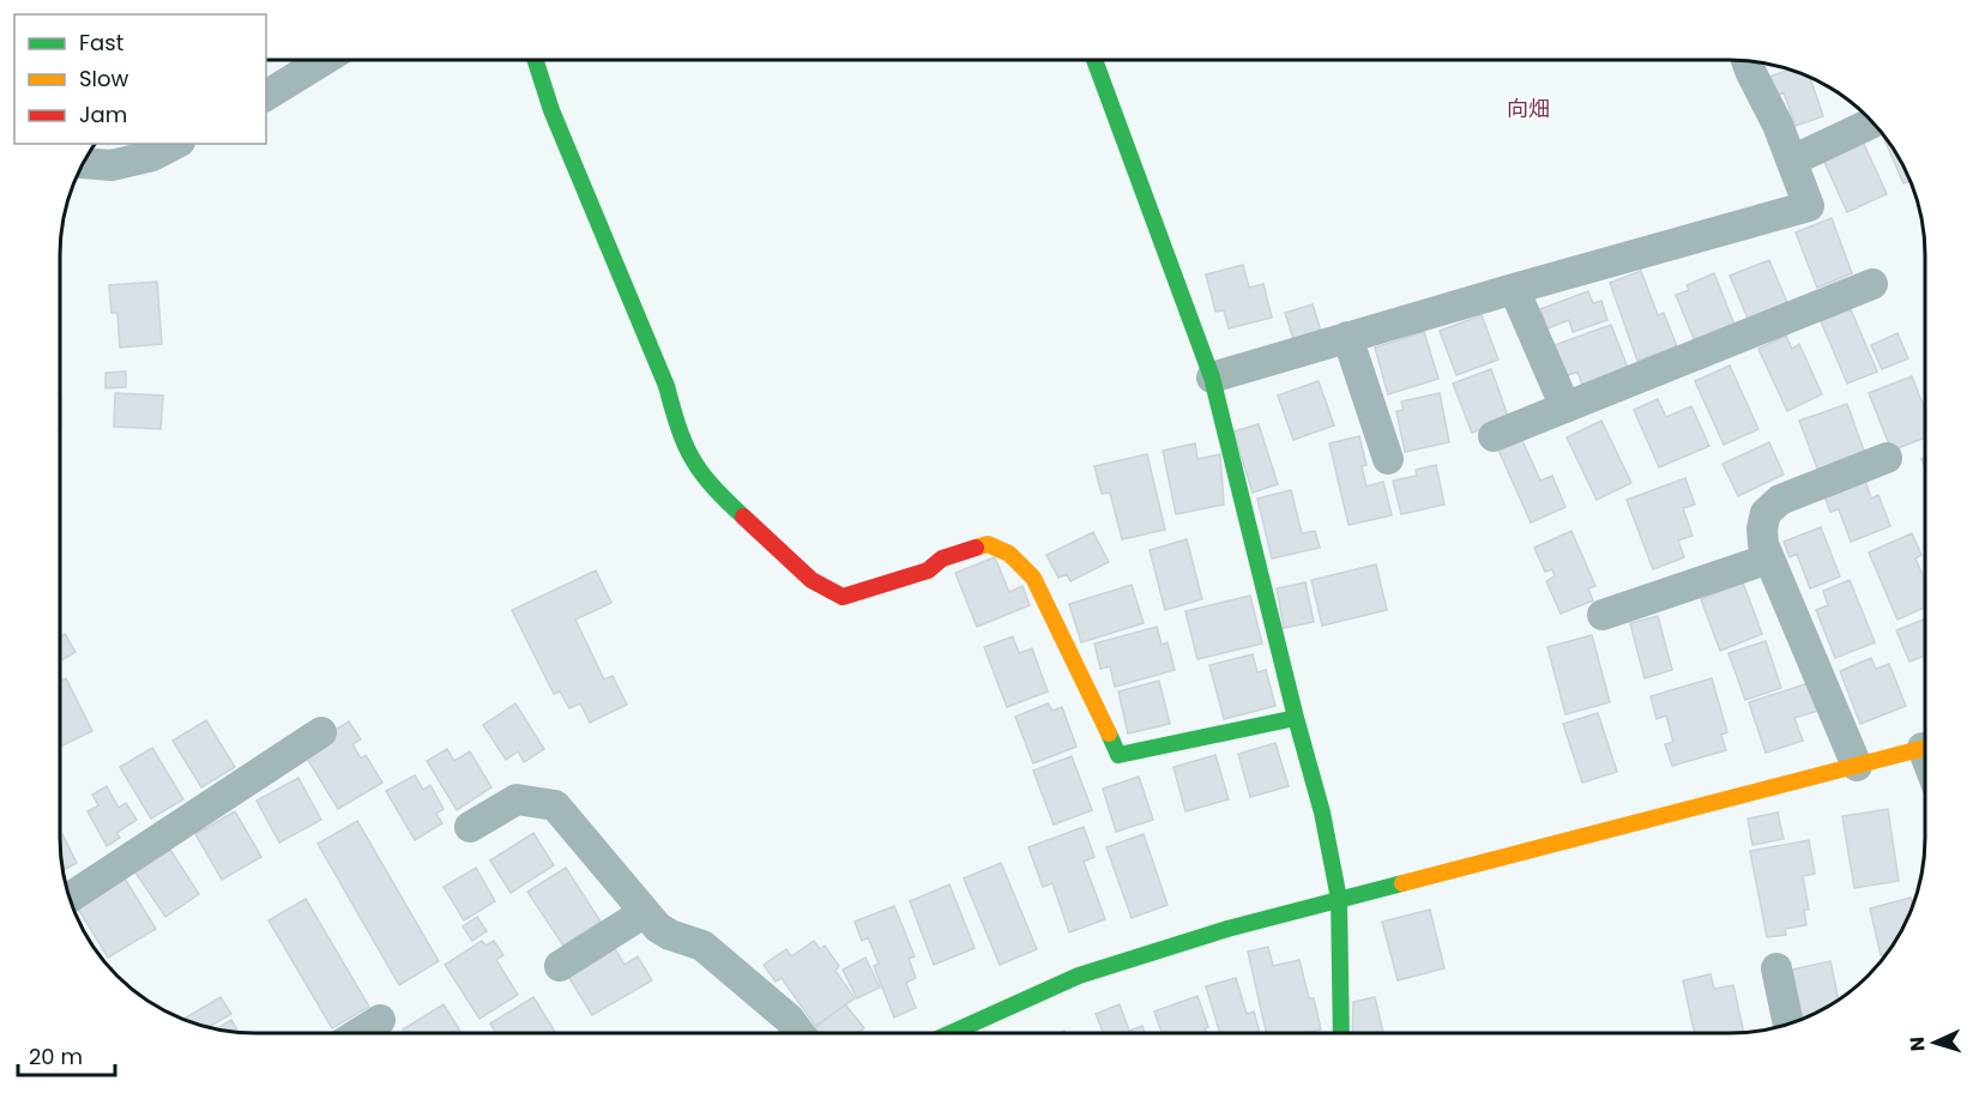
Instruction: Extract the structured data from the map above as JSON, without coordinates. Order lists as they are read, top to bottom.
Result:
{
  "districts": ["向畑"],
  "legend": ["Fast", "Slow", "Jam"],
  "scale_bar": "20 m",
  "north": "left"
}
